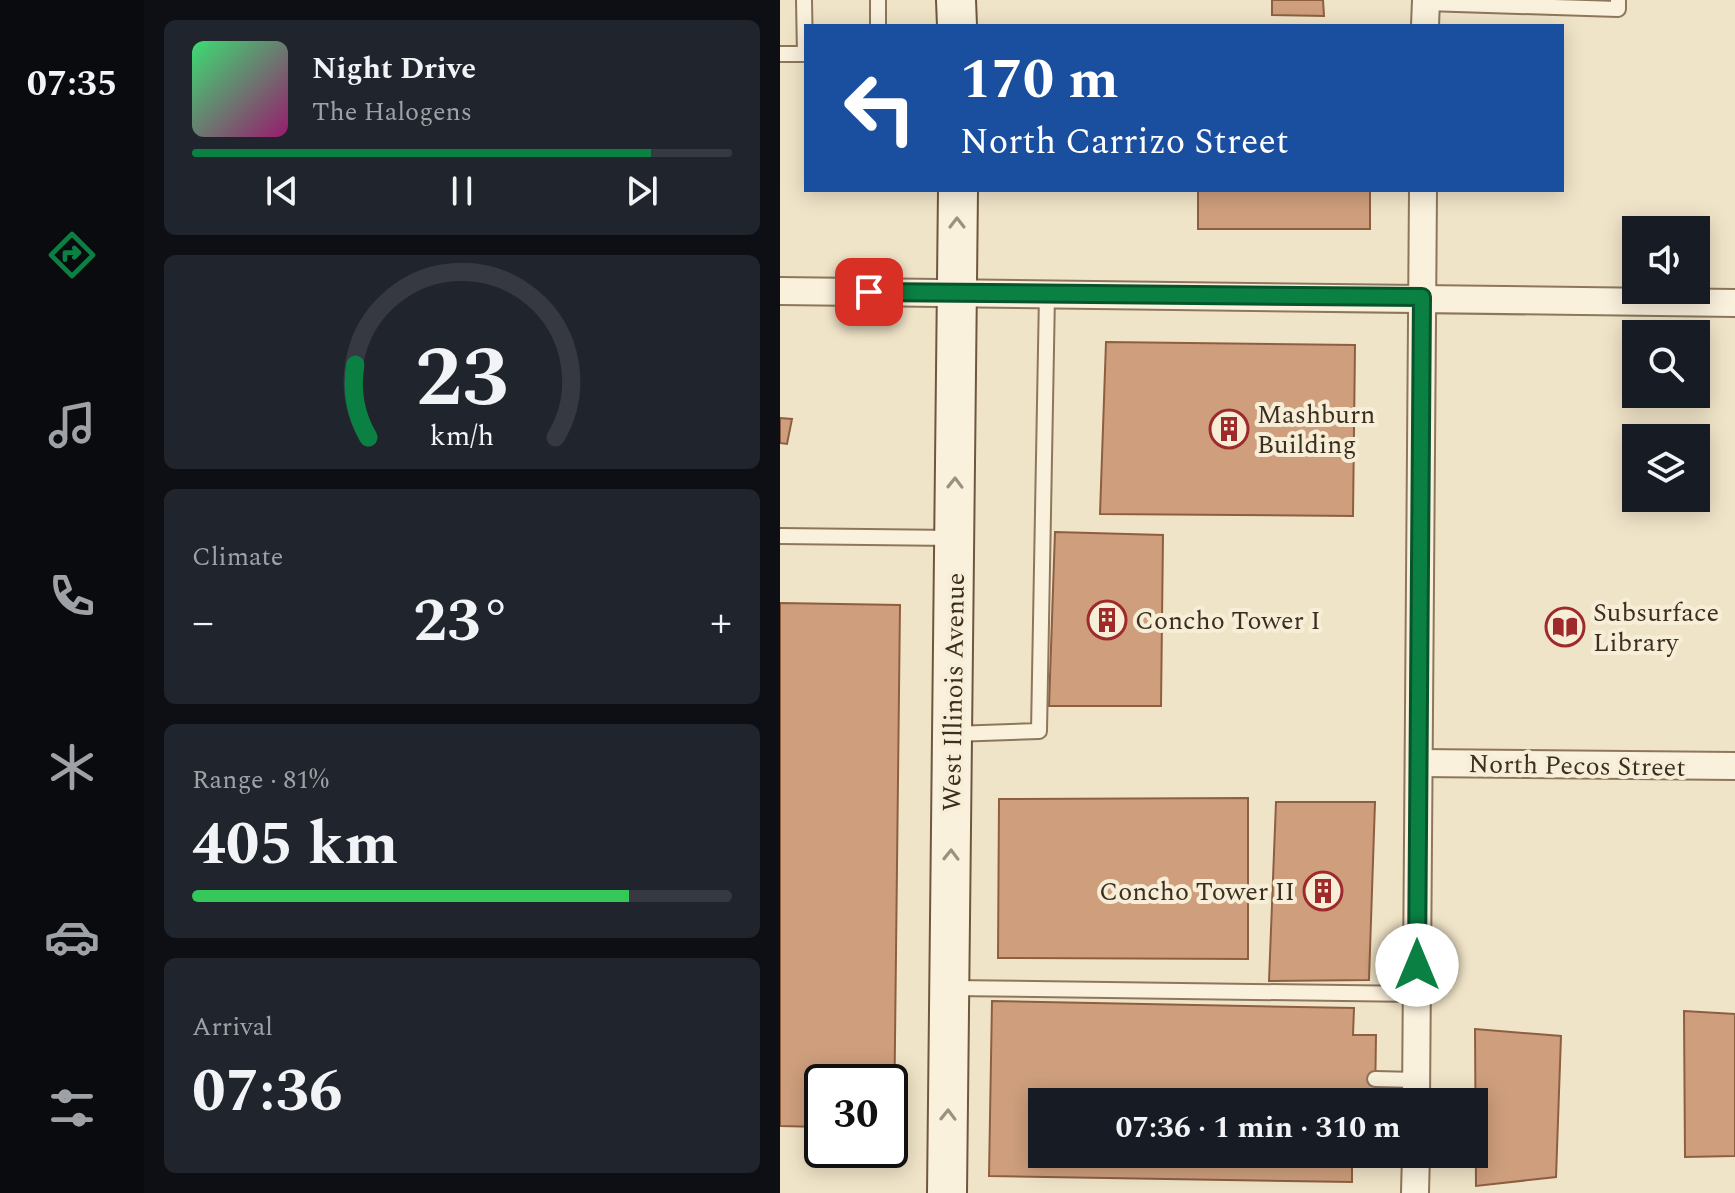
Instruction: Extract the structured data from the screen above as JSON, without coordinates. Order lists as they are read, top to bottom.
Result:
{
  "streets": {
    "main road": ["West Illinois Avenue"],
    "street": ["North Pecos Street"]
  },
  "one_way": ["West Illinois Avenue"],
  "places": {
    "building": ["Mashburn Building", "Concho Tower I", "Concho Tower II"],
    "library": ["Subsurface Library"]
  },
  "page": {
    "tabs": "07:35",
    "turn": ["170 m", "North Carrizo Street"],
    "song": ["Night Drive", "The Halogens"],
    "tile": [
      "Climate",
      ["Range · 81%", "405 km"],
      ["Arrival", "07:36"]
    ],
    "heat": ["−", "23°", "+"],
    "limit": "30",
    "trip": "07:36 · 1 min · 310 m",
    "gauge": ["23", "km/h"]
  }
}
